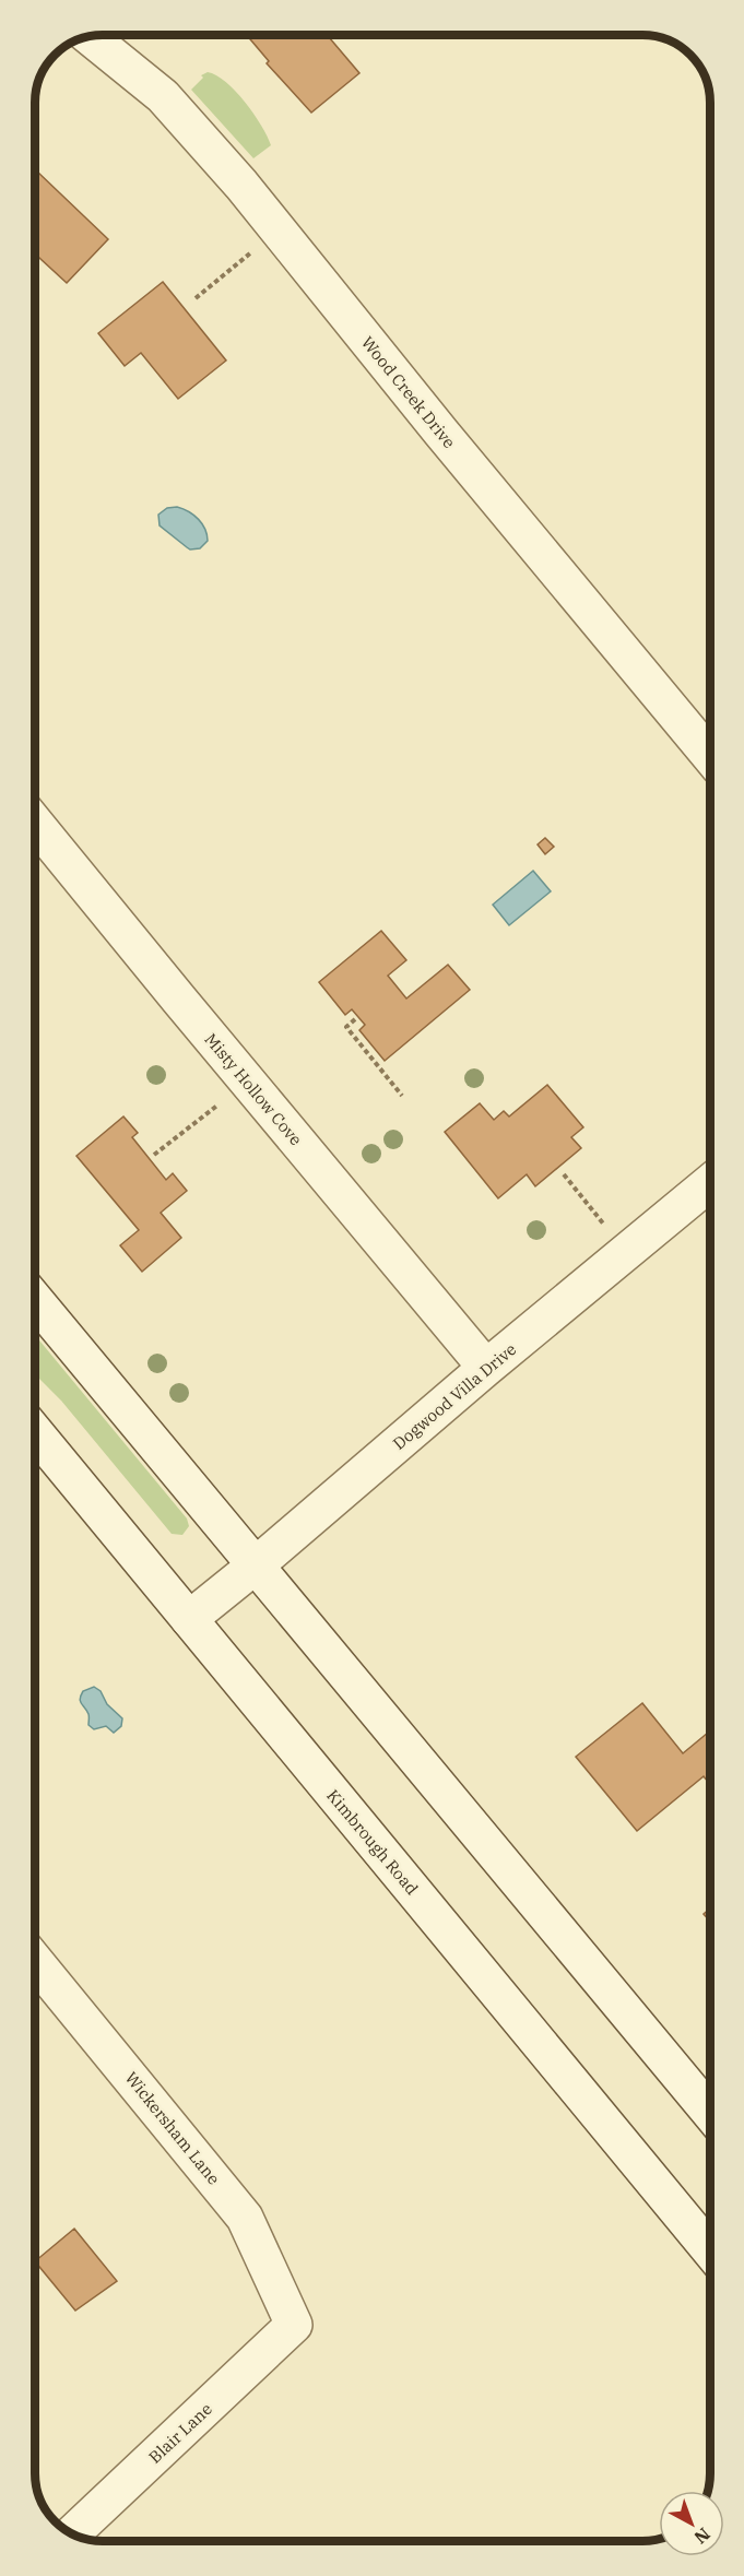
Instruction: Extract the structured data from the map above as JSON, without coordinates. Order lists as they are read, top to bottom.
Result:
{
  "streets": {
    "street": [
      "Wood Creek Drive",
      "Misty Hollow Cove",
      "Dogwood Villa Drive",
      "Kimbrough Road",
      "Wickersham Lane",
      "Blair Lane"
    ]
  },
  "crossings": [
    ["Misty Hollow Cove", "Dogwood Villa Drive"],
    ["Dogwood Villa Drive", "Kimbrough Road"],
    ["Wickersham Lane", "Blair Lane"]
  ],
  "north": "bottom right"
}
